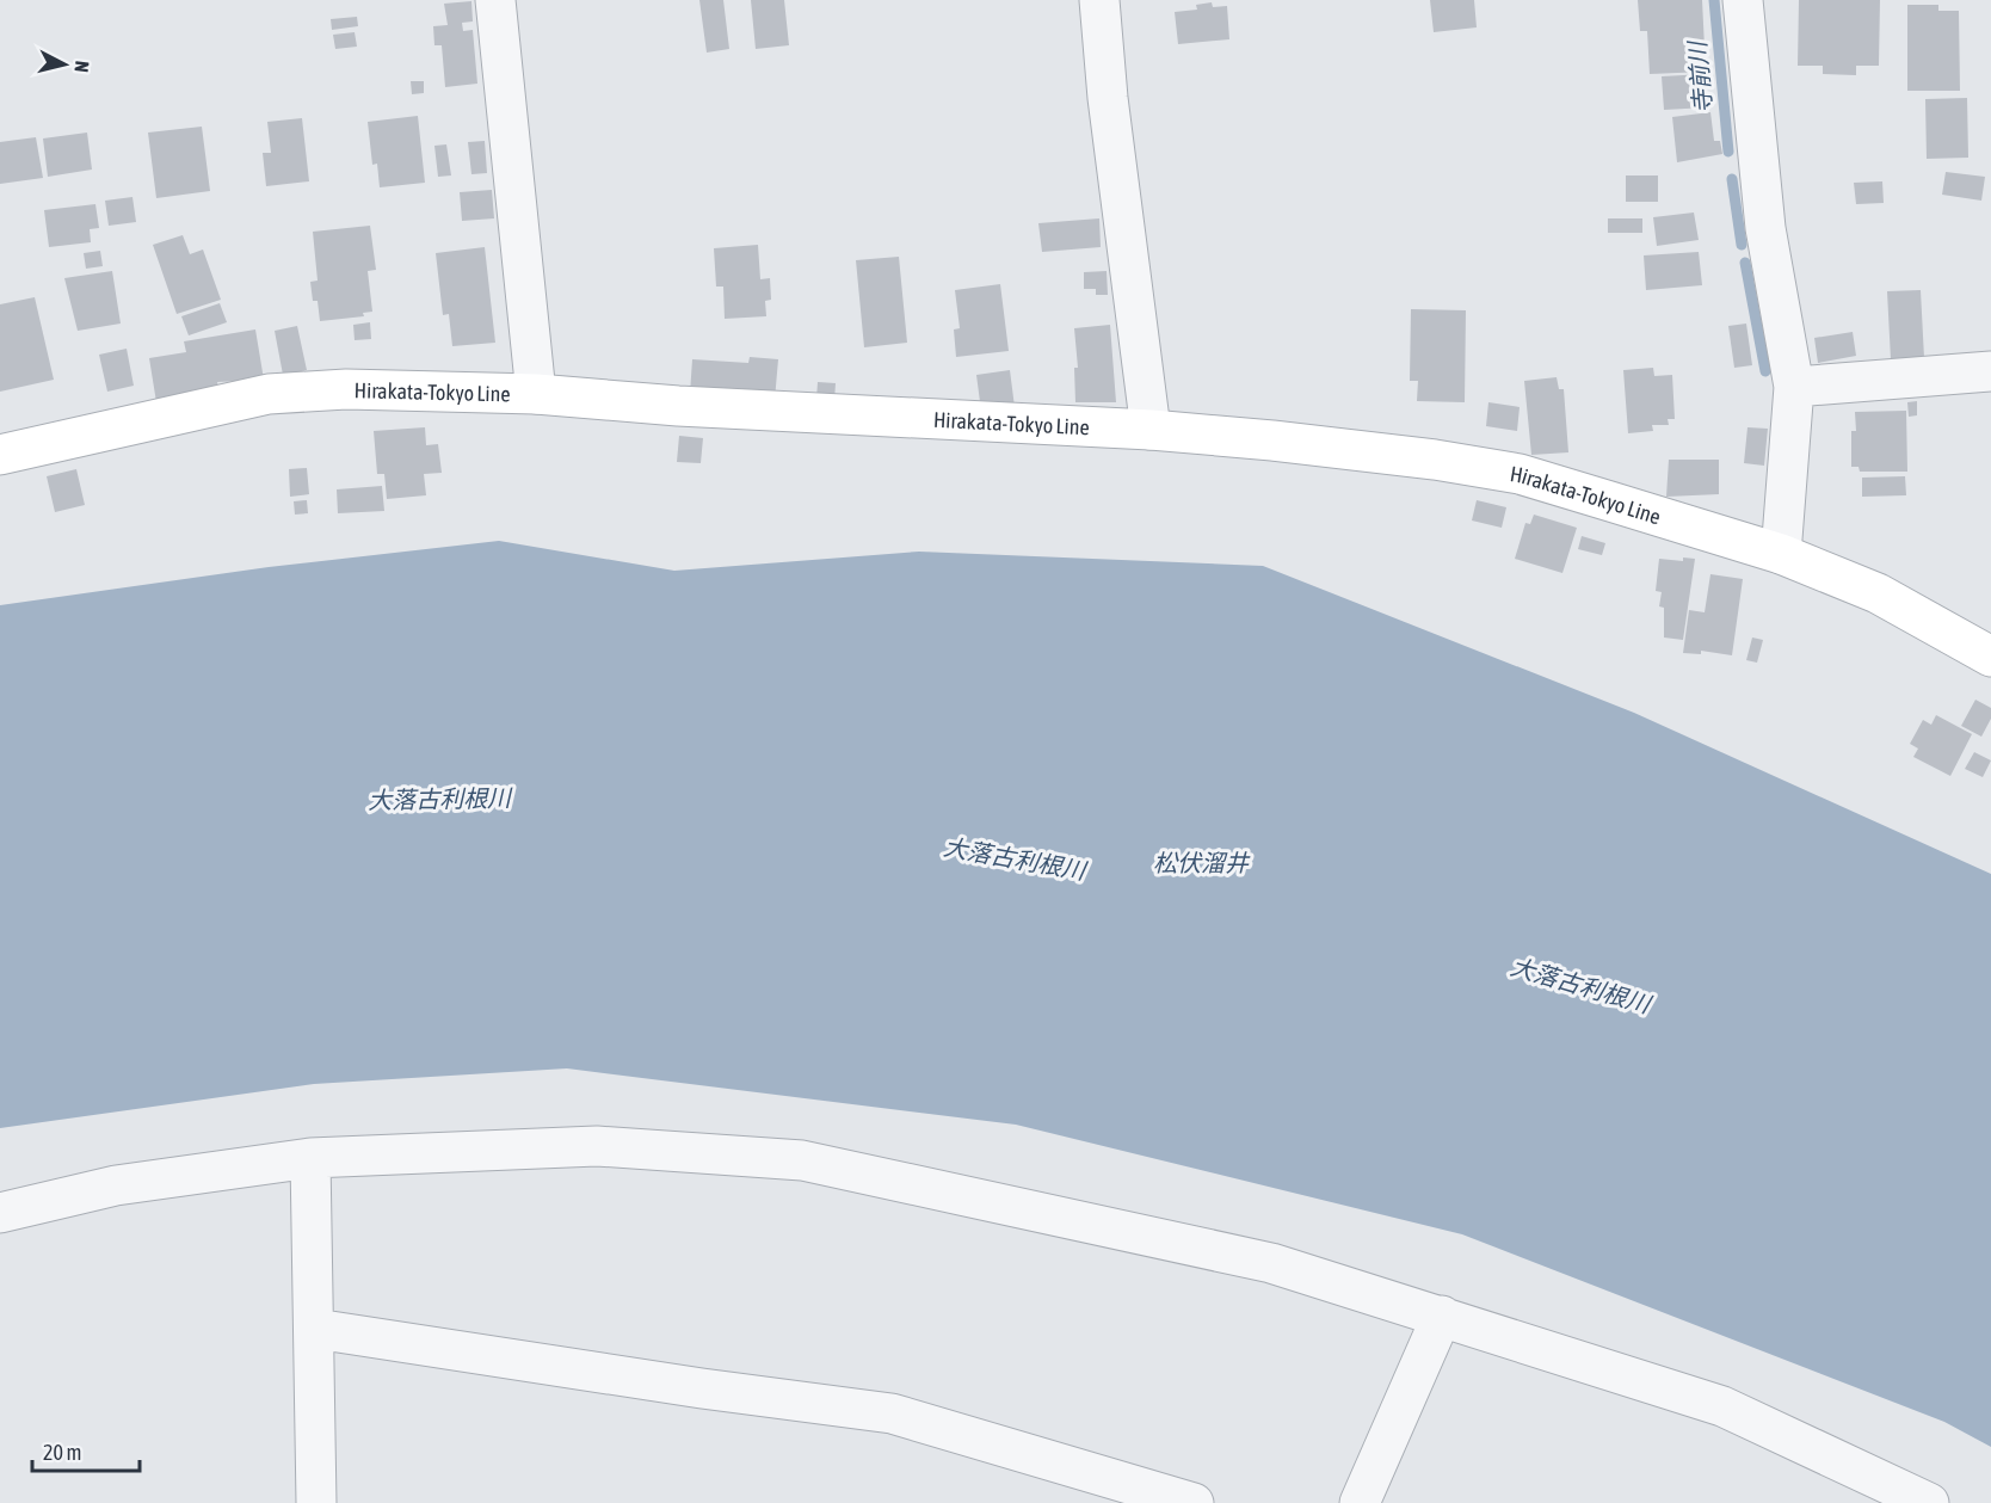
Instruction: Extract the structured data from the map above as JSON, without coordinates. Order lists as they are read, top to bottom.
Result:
{
  "streets": {
    "main road": ["Hirakata-Tokyo Line"]
  },
  "water": ["寺前川", "大落古利根川", "松伏溜井"],
  "scale_bar": "20 m",
  "north": "right"
}
